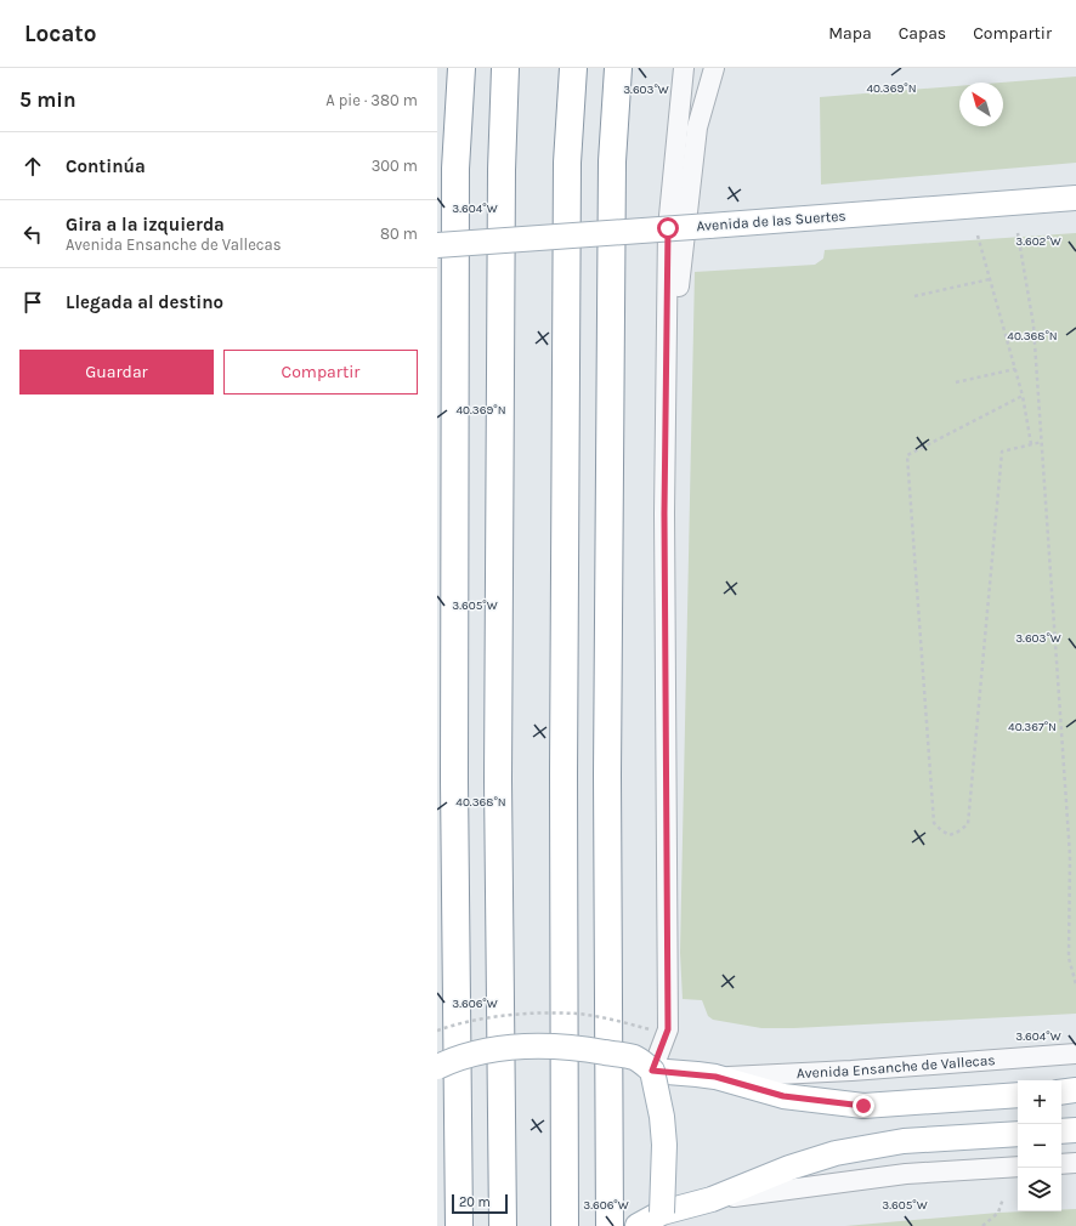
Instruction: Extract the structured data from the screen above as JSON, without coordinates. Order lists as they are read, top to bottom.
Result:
{
  "streets": {
    "main road": ["Avenida de las Suertes", "Avenida Ensanche de Vallecas"]
  },
  "scale_bar": "20 m",
  "north": "top left",
  "page": {
    "header": "Locato",
    "nav": ["Mapa", "Capas", "Compartir"],
    "heading": ["5 min", "A pie · 380 m"],
    "list": [
      ["Continúa", "300 m"],
      ["Gira a la izquierda", "Avenida Ensanche de Vallecas", "80 m"],
      "Llegada al destino"
    ],
    "buttons": ["Guardar", "Compartir"],
    "map_buttons": ["+", "−"],
    "scale": "20 m"
  },
  "coordinates": [
    "40.369°N",
    "3.603°W",
    "3.604°W",
    "3.602°W",
    "40.368°N",
    "3.605°W",
    "40.367°N",
    "3.606°W"
  ]
}
